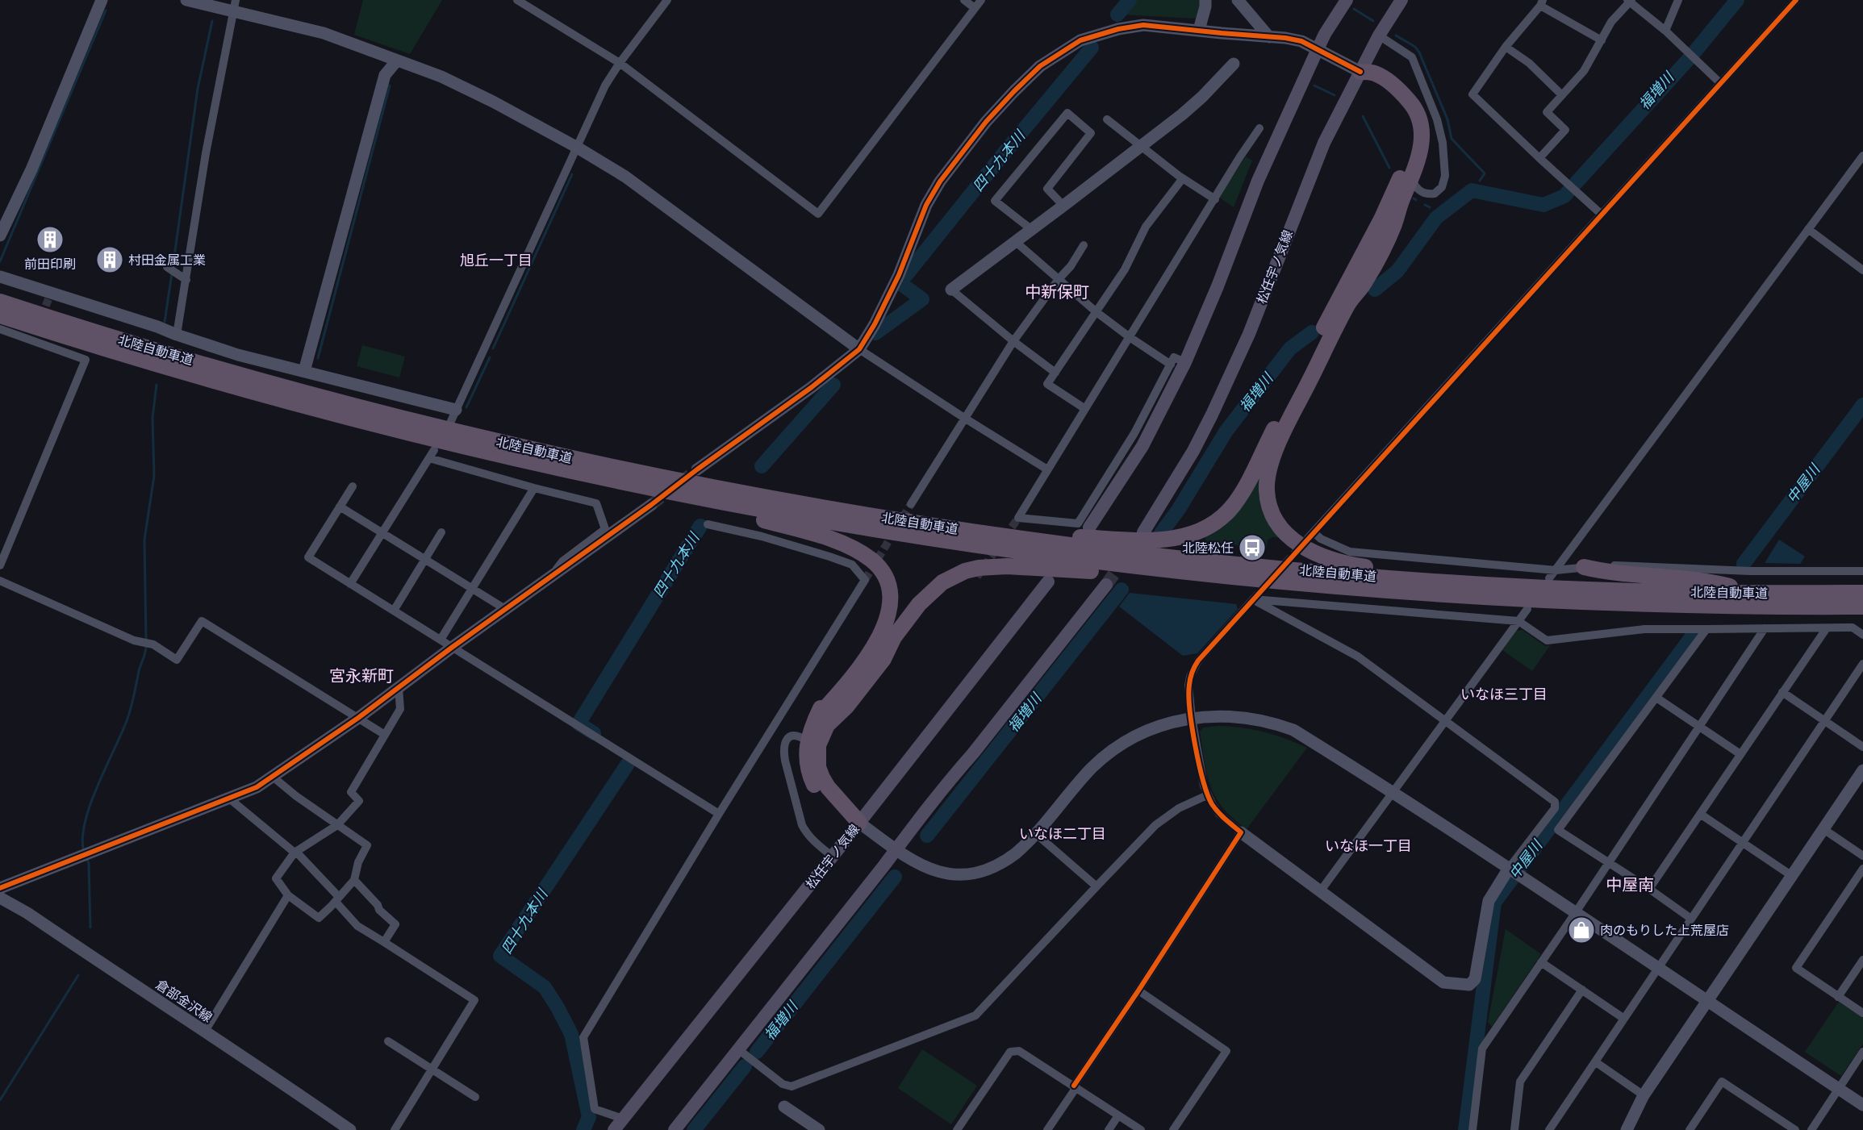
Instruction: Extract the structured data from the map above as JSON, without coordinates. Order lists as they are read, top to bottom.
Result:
{
  "streets": {
    "highway": ["北陸自動車道"],
    "main road": ["松任宇ノ気線"],
    "street": ["倉部金沢線"]
  },
  "districts": [
    "旭丘一丁目",
    "中新保町",
    "宮永新町",
    "いなほ三丁目",
    "いなほ二丁目",
    "いなほ一丁目",
    "中屋南"
  ],
  "water": ["福増川", "四十九本川", "中屋川"],
  "places": {
    "building": ["前田印刷", "村田金属工業"],
    "bus stop": ["北陸松任"],
    "shop": ["肉のもりした上荒屋店"]
  }
}
